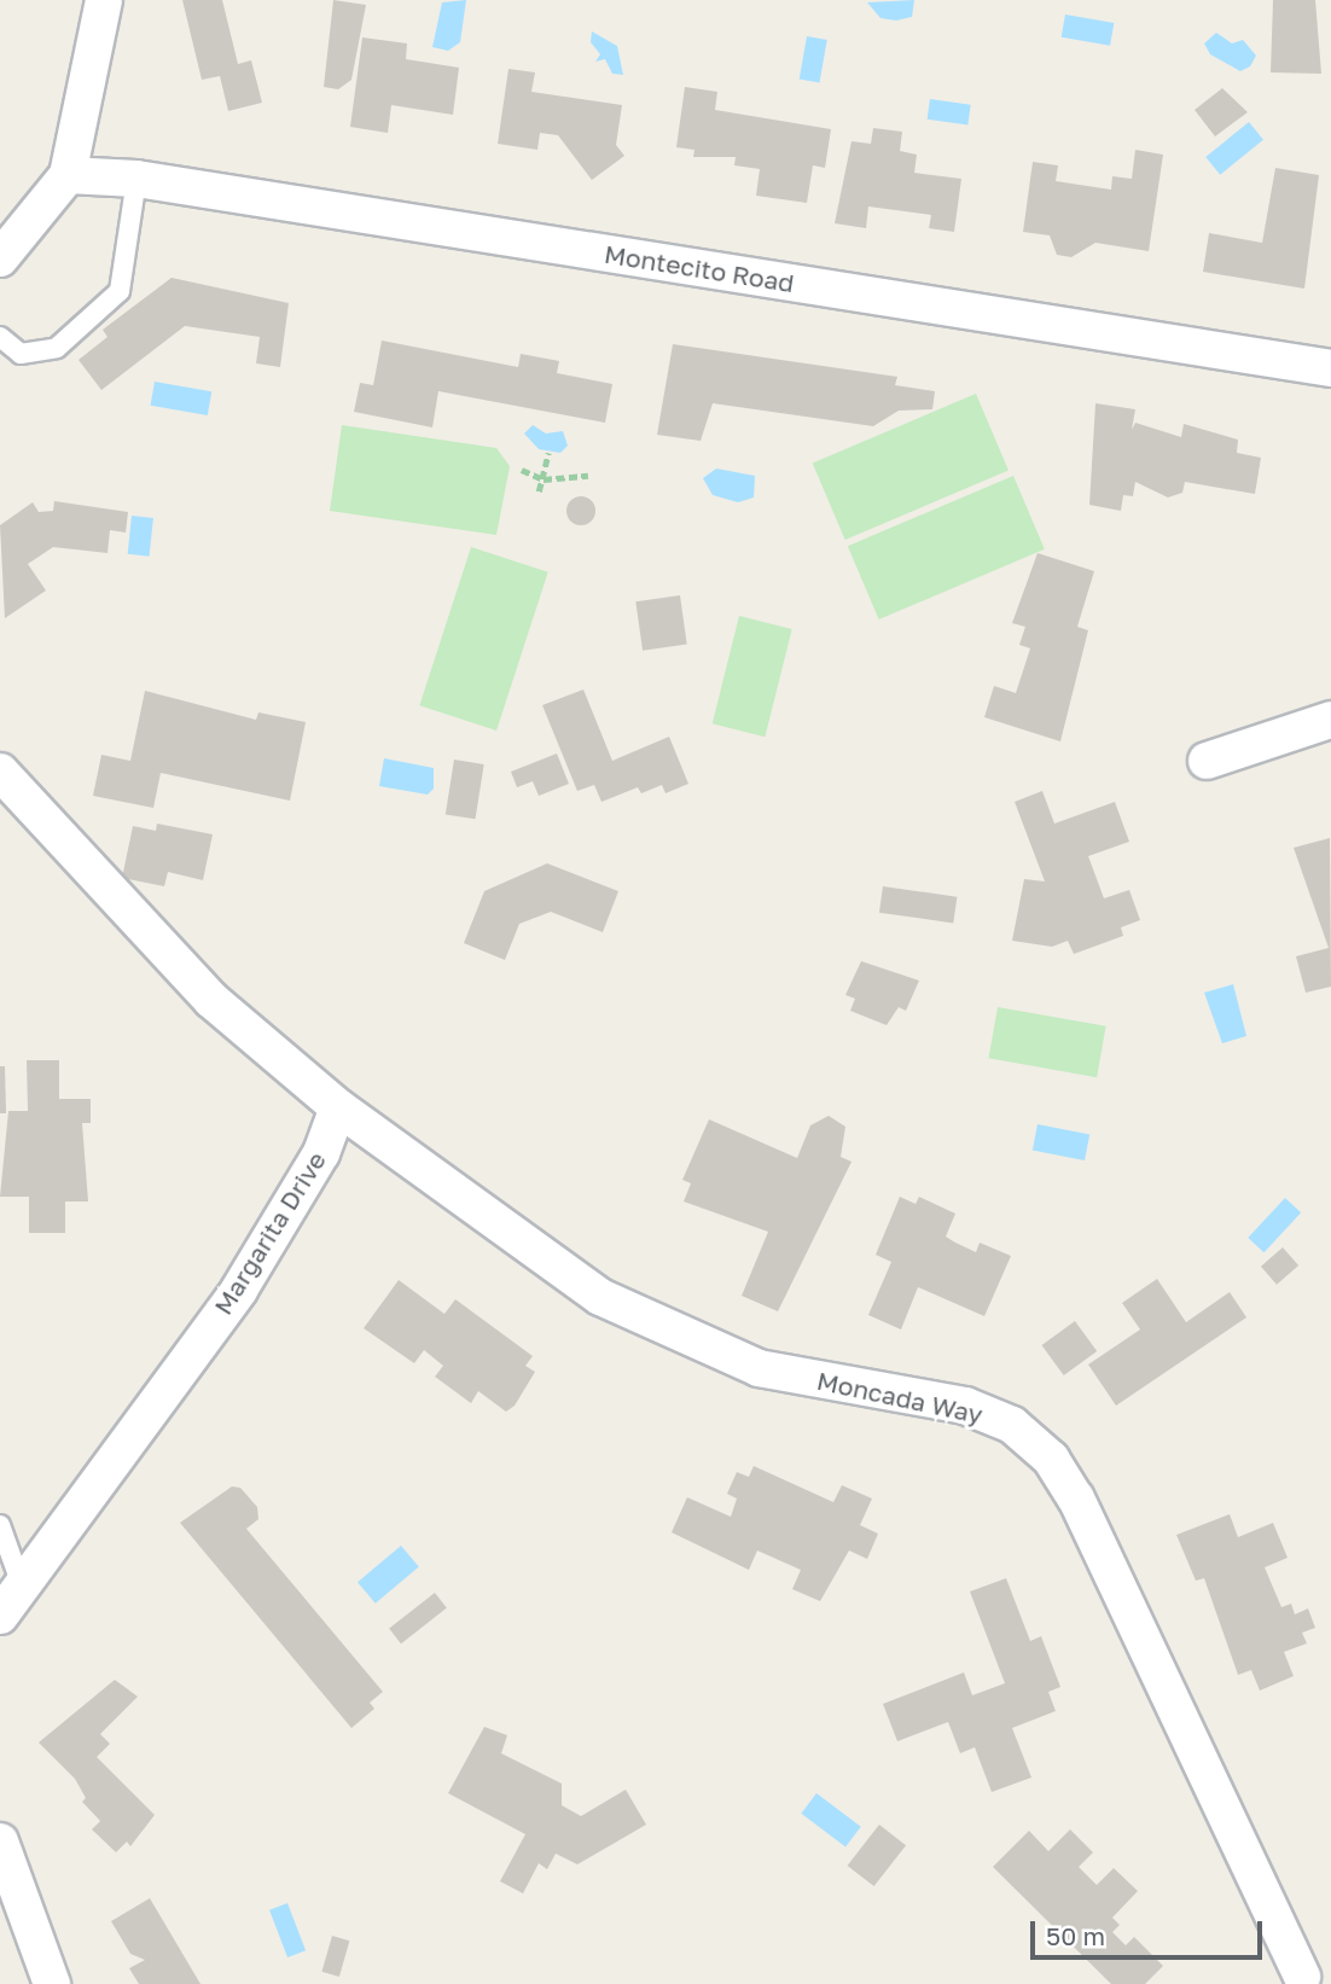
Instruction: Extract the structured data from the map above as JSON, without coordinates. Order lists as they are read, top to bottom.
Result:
{
  "streets": {
    "street": ["Montecito Road", "Margarita Drive", "Moncada Way"]
  },
  "crossings": [
    ["Margarita Drive", "Moncada Way"]
  ],
  "scale_bar": "50 m"
}
